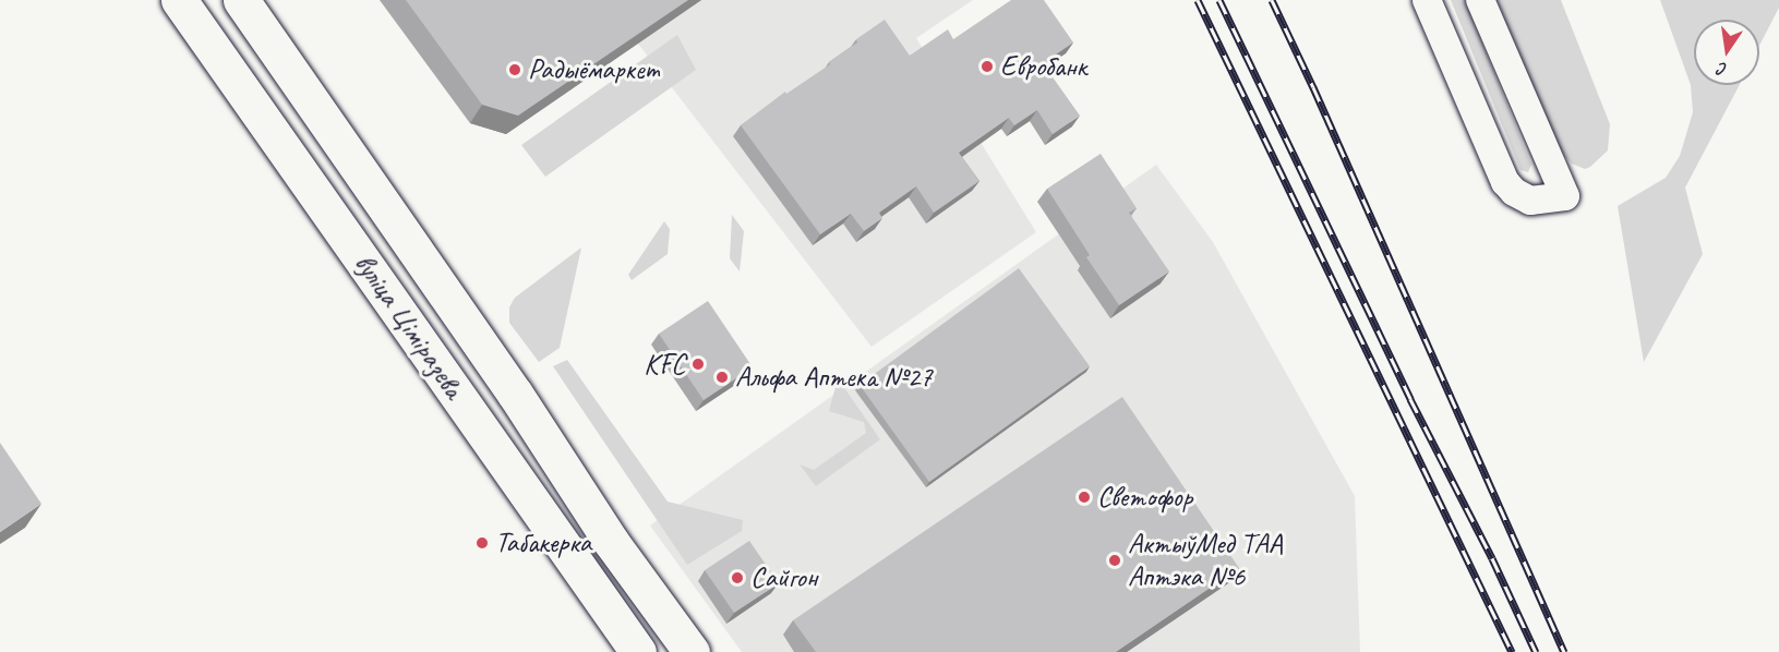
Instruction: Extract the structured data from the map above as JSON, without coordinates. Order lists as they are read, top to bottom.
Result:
{
  "streets": {
    "main road": ["вуліца Ціміразева"]
  },
  "places": [
    "Евробанк",
    "Радыёмаркет",
    "KFC",
    "Альфа Аптека №27",
    "Светофор",
    "Табакерка",
    "АктыўМед ТАА Аптэка №6",
    "Сайгон"
  ],
  "north": "bottom"
}
